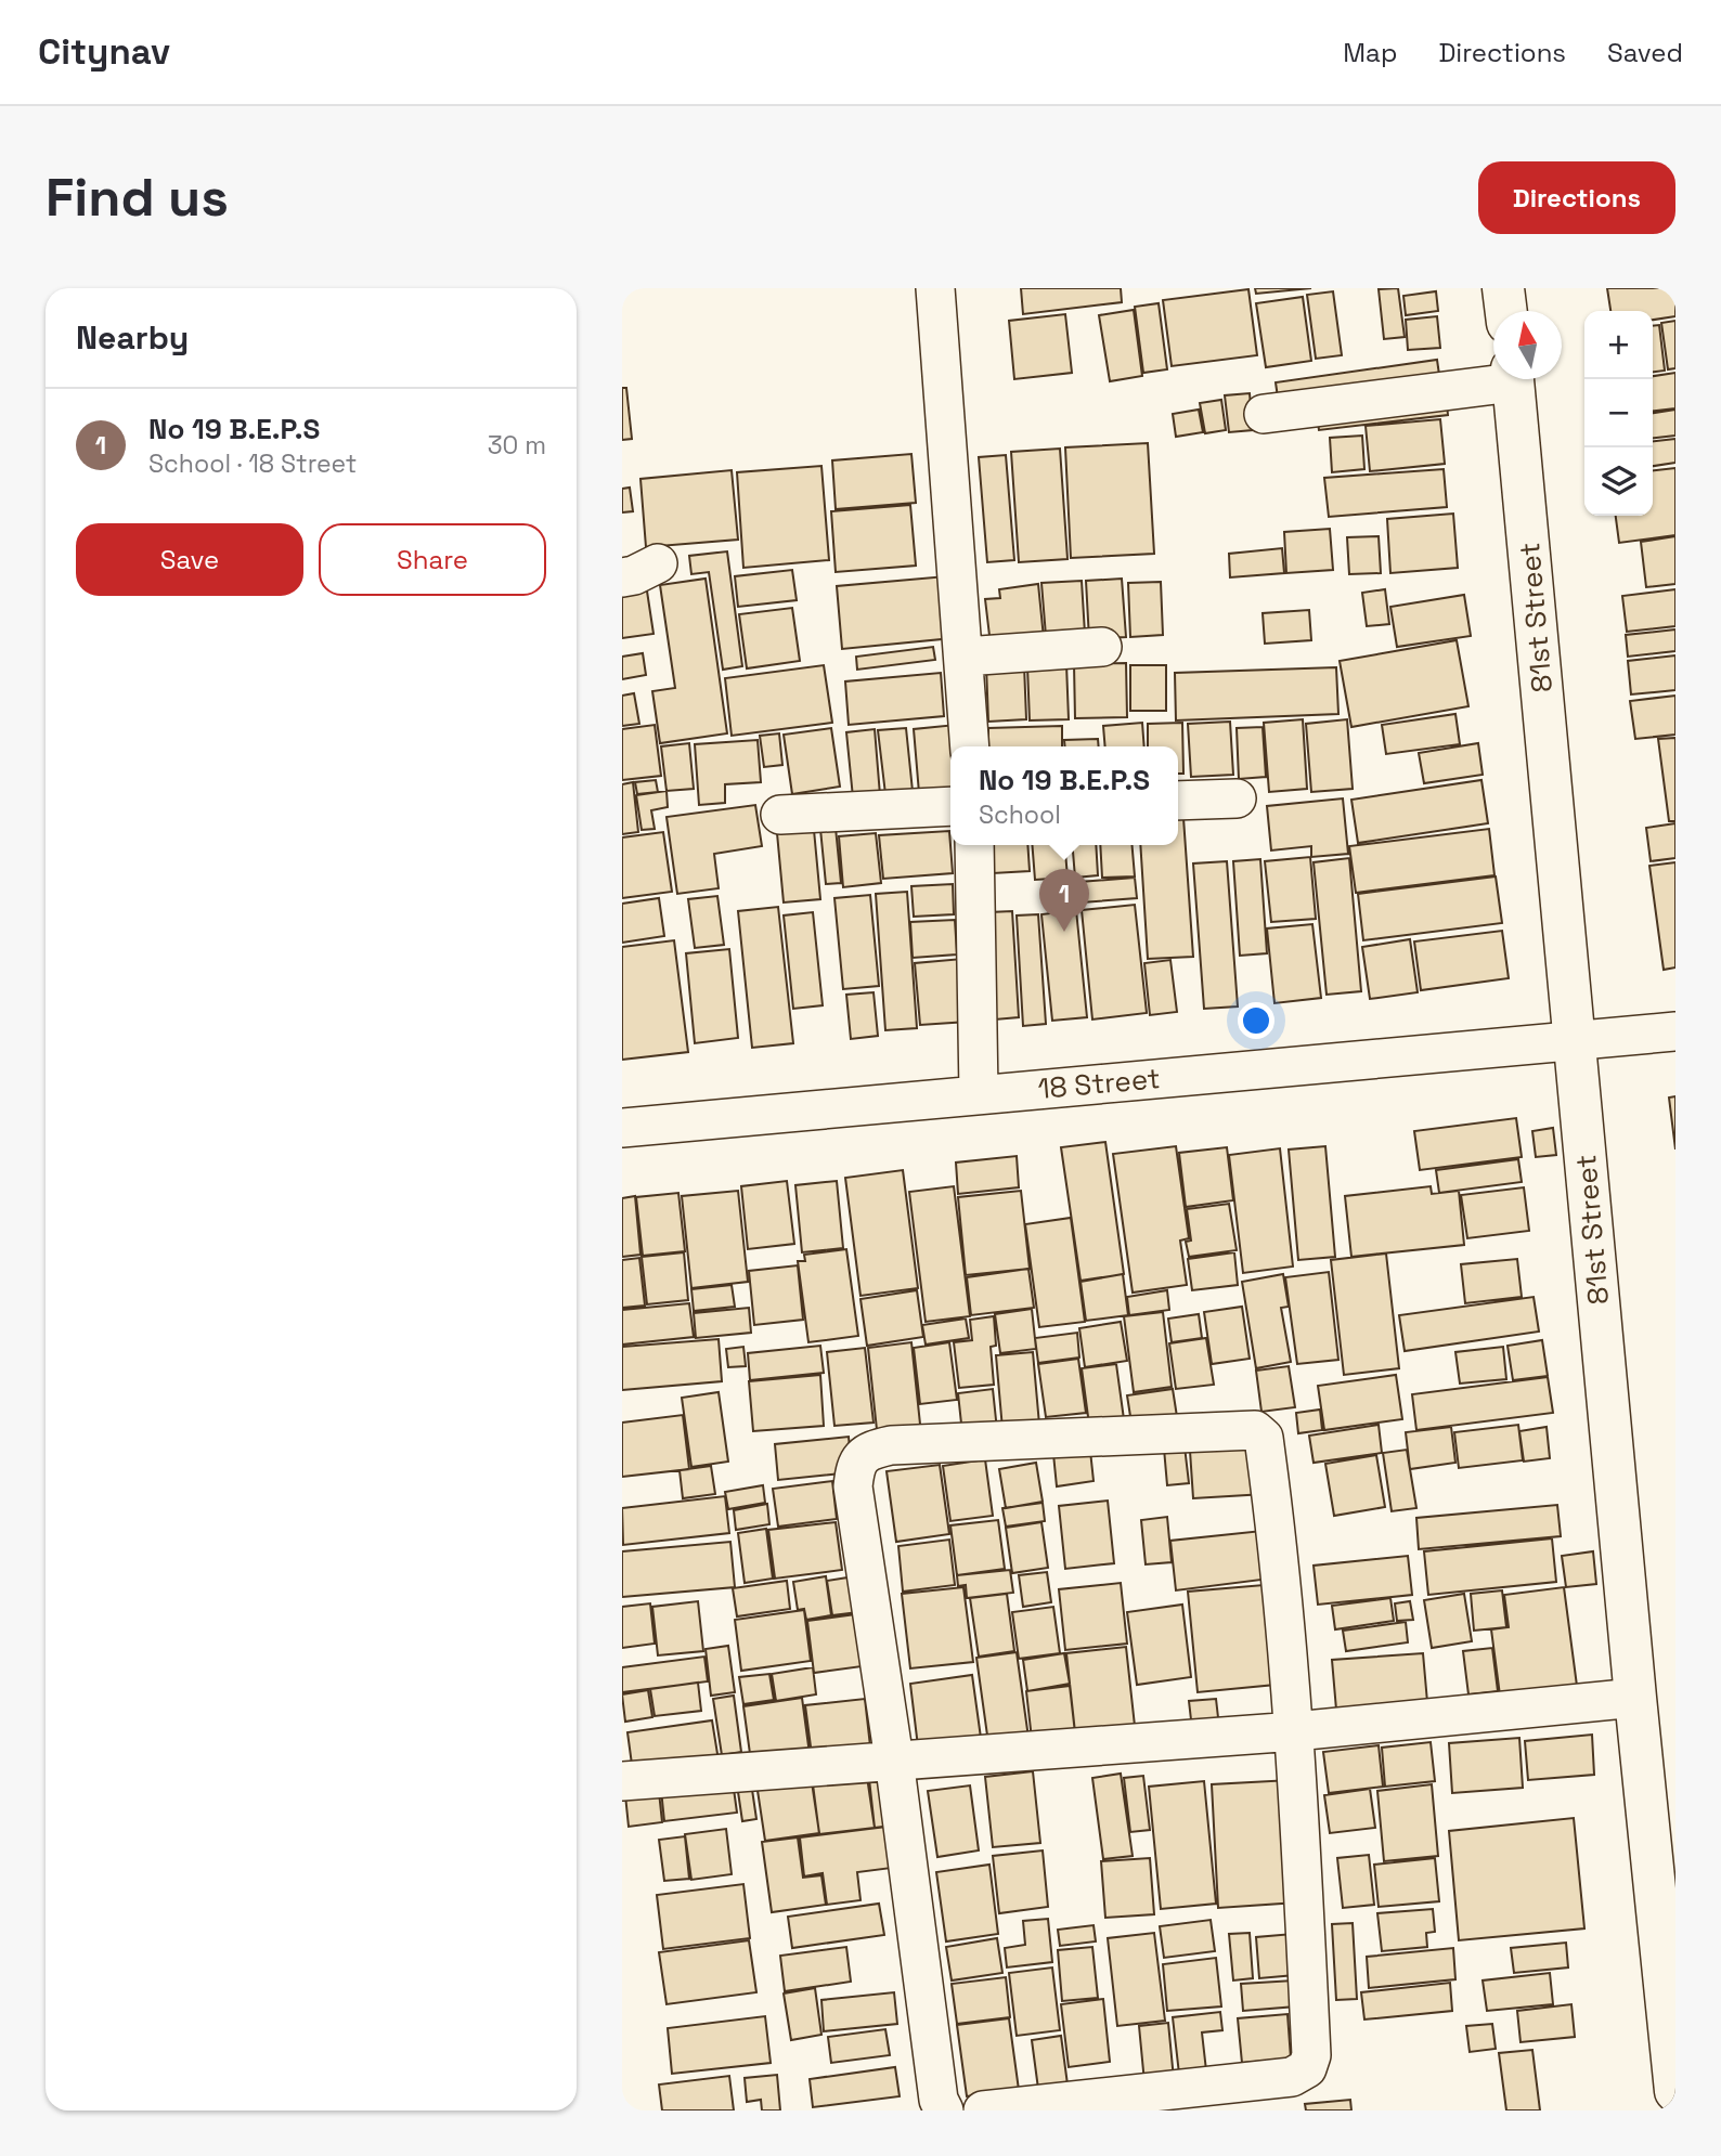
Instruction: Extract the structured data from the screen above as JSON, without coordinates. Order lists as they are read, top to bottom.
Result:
{
  "streets": {
    "street": ["81st Street", "18 Street"]
  },
  "crossings": [
    ["81st Street", "18 Street"]
  ],
  "north": "top",
  "page": {
    "header": "Citynav",
    "nav": ["Map", "Directions", "Saved"],
    "buttons": [
      "Directions",
      ["Save", "Share"]
    ],
    "title": "Find us",
    "heading": "Nearby",
    "map_buttons": ["+", "−"],
    "list": [
      {
        "mark": "1",
        "name": "No 19 B.E.P.S",
        "note": "School · 18 Street",
        "value": "30 m"
      }
    ],
    "popup": ["No 19 B.E.P.S", "School"],
    "pins": "1"
  }
}
